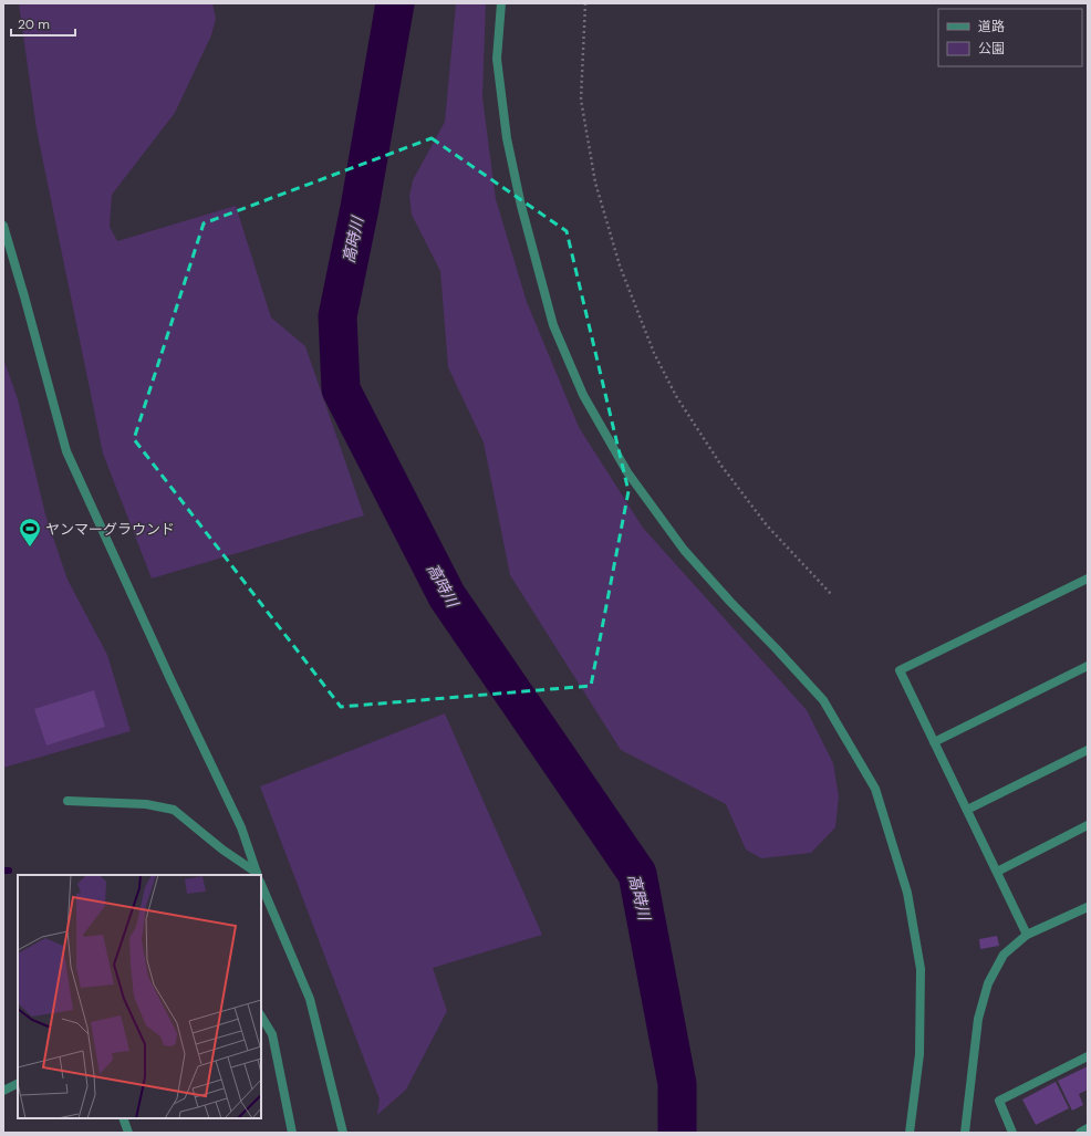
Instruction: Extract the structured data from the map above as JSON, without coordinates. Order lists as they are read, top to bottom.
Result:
{
  "water": ["高時川"],
  "places": {
    "sports": ["ヤンマーグラウンド"]
  },
  "legend": ["道路", "公園"],
  "scale_bar": "20 m"
}
